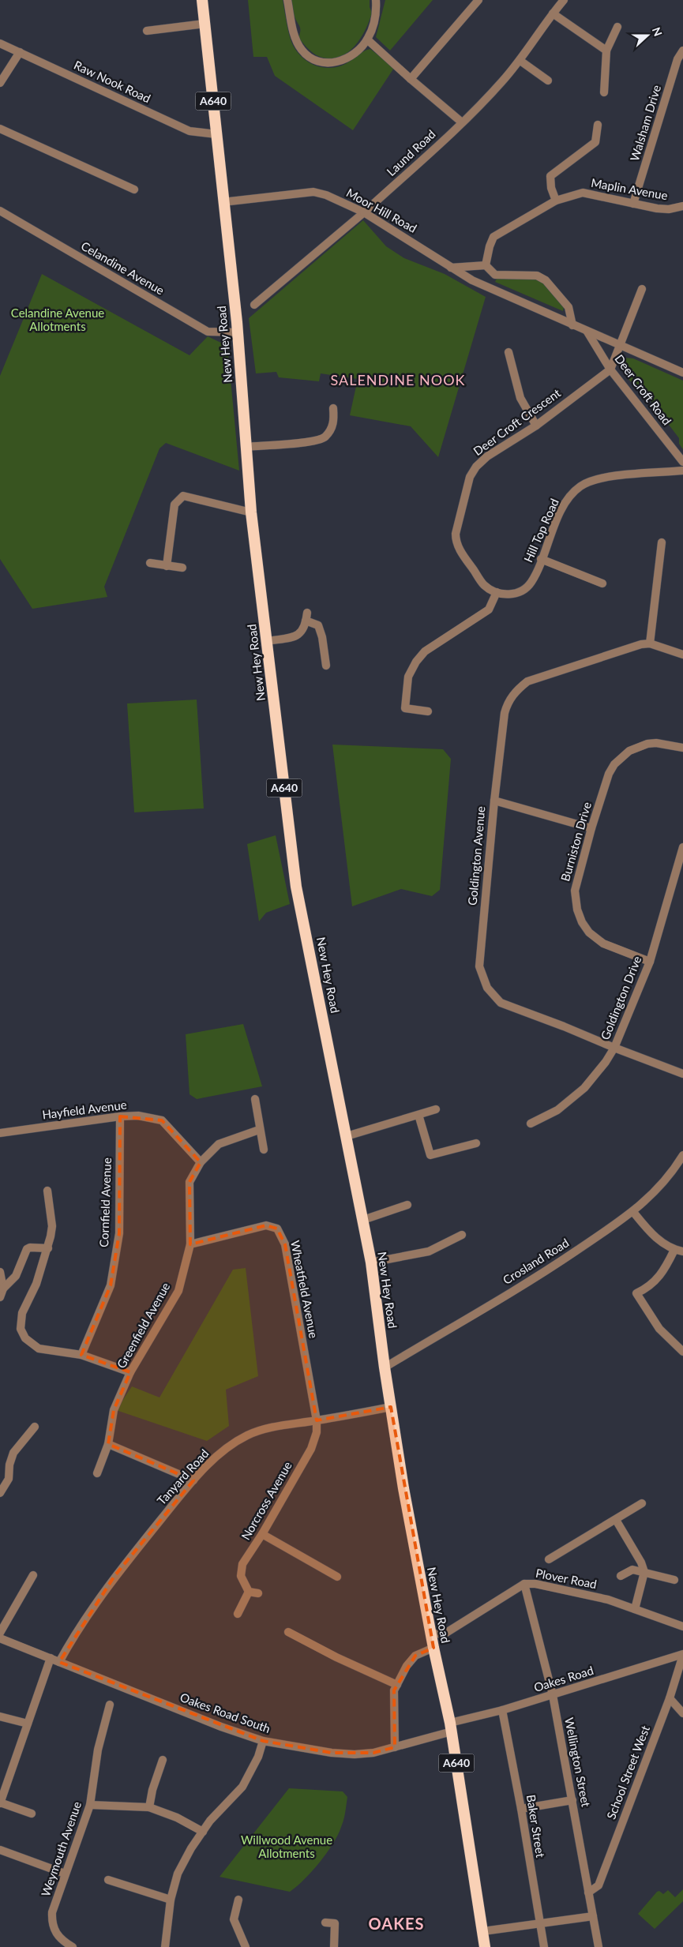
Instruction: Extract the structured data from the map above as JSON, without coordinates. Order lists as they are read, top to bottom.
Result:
{
  "streets": {
    "highway": ["A640", "New Hey Road"],
    "street": [
      "Raw Nook Road",
      "Walsham Drive",
      "Laund Road",
      "Maplin Avenue",
      "Moor Hill Road",
      "Celandine Avenue",
      "Deer Croft Road",
      "Deer Croft Crescent",
      "Hill Top Road",
      "Burniston Drive",
      "Goldington Avenue",
      "Goldington Drive",
      "Hayfield Avenue",
      "Cornfield Avenue",
      "Crosland Road",
      "Wheatfield Avenue",
      "Greenfield Avenue",
      "Tanyard Road",
      "Norcross Avenue",
      "Plover Road",
      "Oakes Road",
      "Oakes Road South",
      "Wellington Street",
      "School Street West",
      "Baker Street",
      "Weymouth Avenue"
    ]
  },
  "crossings": [
    ["Raw Nook Road", "New Hey Road"],
    ["Walsham Drive", "Maplin Avenue"],
    ["Laund Road", "Moor Hill Road"],
    ["Moor Hill Road", "New Hey Road"],
    ["Moor Hill Road", "Deer Croft Road"],
    ["Celandine Avenue", "New Hey Road"],
    ["New Hey Road", "Crosland Road"],
    ["New Hey Road", "Tanyard Road"],
    ["New Hey Road", "Plover Road"],
    ["New Hey Road", "Oakes Road"],
    ["New Hey Road", "Oakes Road South"],
    ["Deer Croft Road", "Deer Croft Crescent"],
    ["Deer Croft Crescent", "Hill Top Road"],
    ["Burniston Drive", "Goldington Drive"],
    ["Goldington Avenue", "Goldington Drive"],
    ["Hayfield Avenue", "Cornfield Avenue"],
    ["Hayfield Avenue", "Greenfield Avenue"],
    ["Wheatfield Avenue", "Greenfield Avenue"],
    ["Wheatfield Avenue", "Tanyard Road"],
    ["Wheatfield Avenue", "Norcross Avenue"],
    ["Tanyard Road", "Norcross Avenue"],
    ["Tanyard Road", "Oakes Road South"],
    ["Plover Road", "Wellington Street"],
    ["Oakes Road", "Oakes Road South"],
    ["Oakes Road", "Wellington Street"],
    ["Oakes Road", "School Street West"],
    ["Oakes Road", "Baker Street"],
    ["Wellington Street", "School Street West"]
  ],
  "districts": ["SALENDINE NOOK", "OAKES"],
  "parks": ["Celandine Avenue Allotments", "Willwood Avenue Allotments"],
  "north": "right"
}
